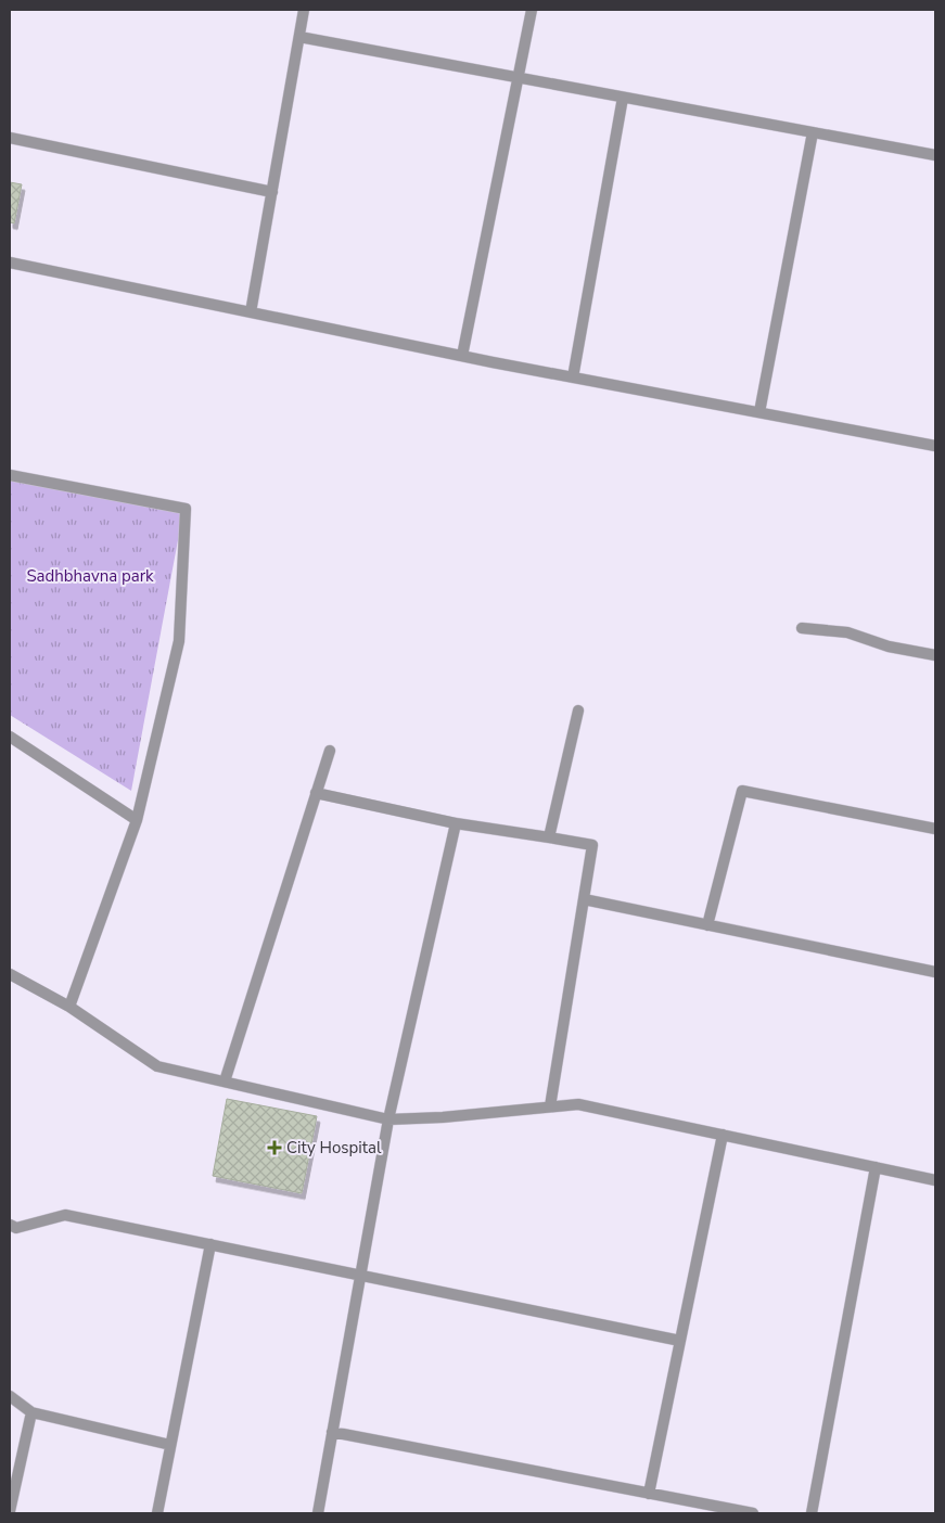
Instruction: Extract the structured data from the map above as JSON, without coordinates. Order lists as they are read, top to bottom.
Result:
{
  "parks": ["Sadhbhavna park"],
  "places": {
    "health": ["City Hospital"]
  }
}
